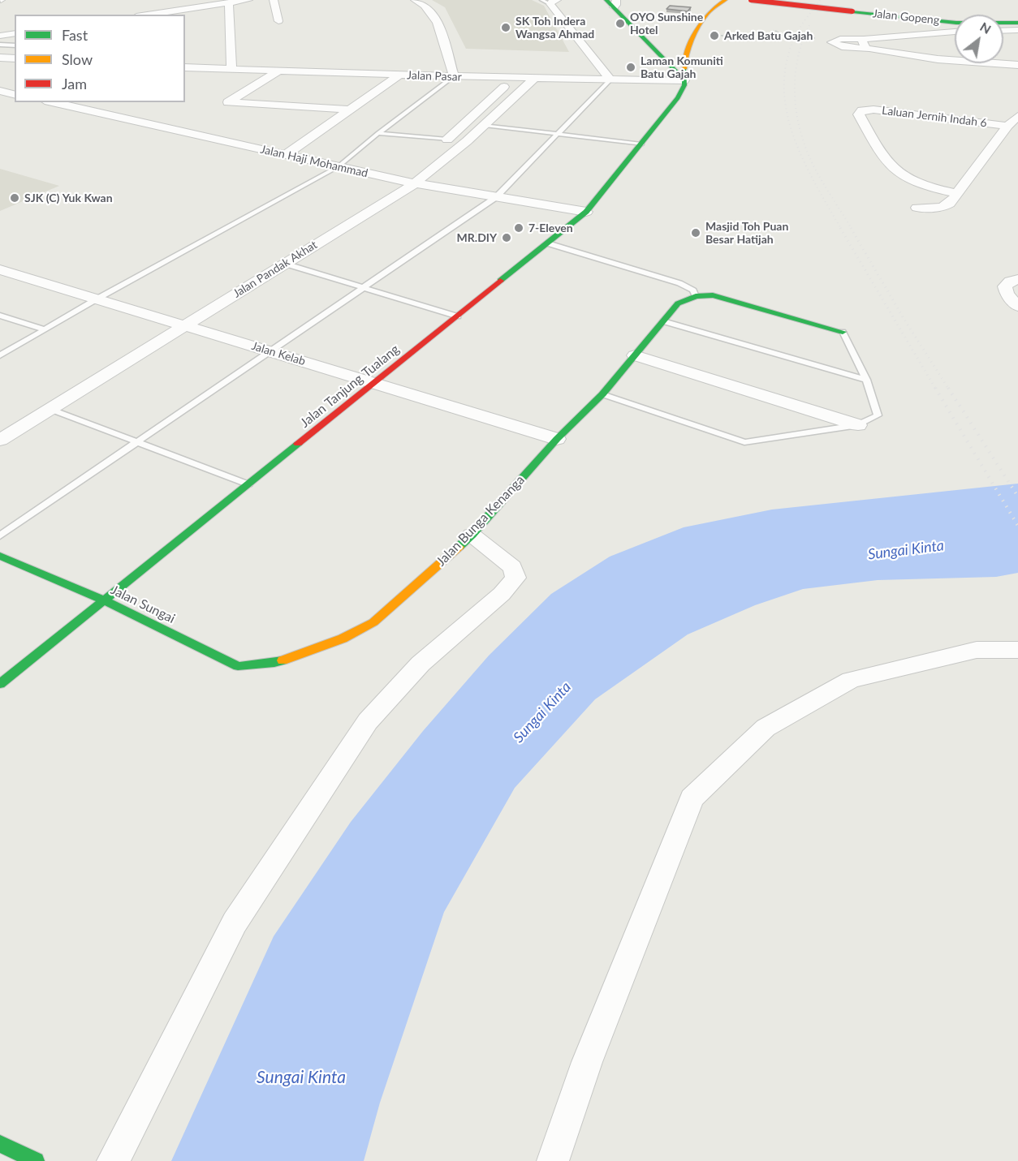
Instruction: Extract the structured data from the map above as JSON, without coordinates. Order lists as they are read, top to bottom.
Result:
{
  "streets": {
    "main road": [
      "Jalan Gopeng",
      "Jalan Tanjung Tualang",
      "Jalan Bunga Kenanga",
      "Jalan Sungai"
    ],
    "street": [
      "Jalan Pasar",
      "Laluan Jernih Indah 6",
      "Jalan Haji Mohammad",
      "Jalan Pandak Akhat",
      "Jalan Kelab"
    ]
  },
  "crossings": [
    ["Jalan Pasar", "Jalan Pandak Akhat"],
    ["Jalan Pasar", "Jalan Tanjung Tualang"],
    ["Jalan Haji Mohammad", "Jalan Pandak Akhat"],
    ["Jalan Haji Mohammad", "Jalan Tanjung Tualang"],
    ["Jalan Pandak Akhat", "Jalan Kelab"],
    ["Jalan Kelab", "Jalan Tanjung Tualang"],
    ["Jalan Kelab", "Jalan Bunga Kenanga"],
    ["Jalan Tanjung Tualang", "Jalan Sungai"],
    ["Jalan Bunga Kenanga", "Jalan Sungai"]
  ],
  "water": ["Sungai Kinta"],
  "places": [
    "OYO Sunshine Hotel",
    "SK Toh Indera Wangsa Ahmad",
    "Arked Batu Gajah",
    "Laman Komuniti Batu Gajah",
    "SJK (C) Yuk Kwan",
    "7-Eleven",
    "Masjid Toh Puan Besar Hatijah",
    "MR.DIY"
  ],
  "legend": ["Fast", "Slow", "Jam"],
  "north": "top right"
}
